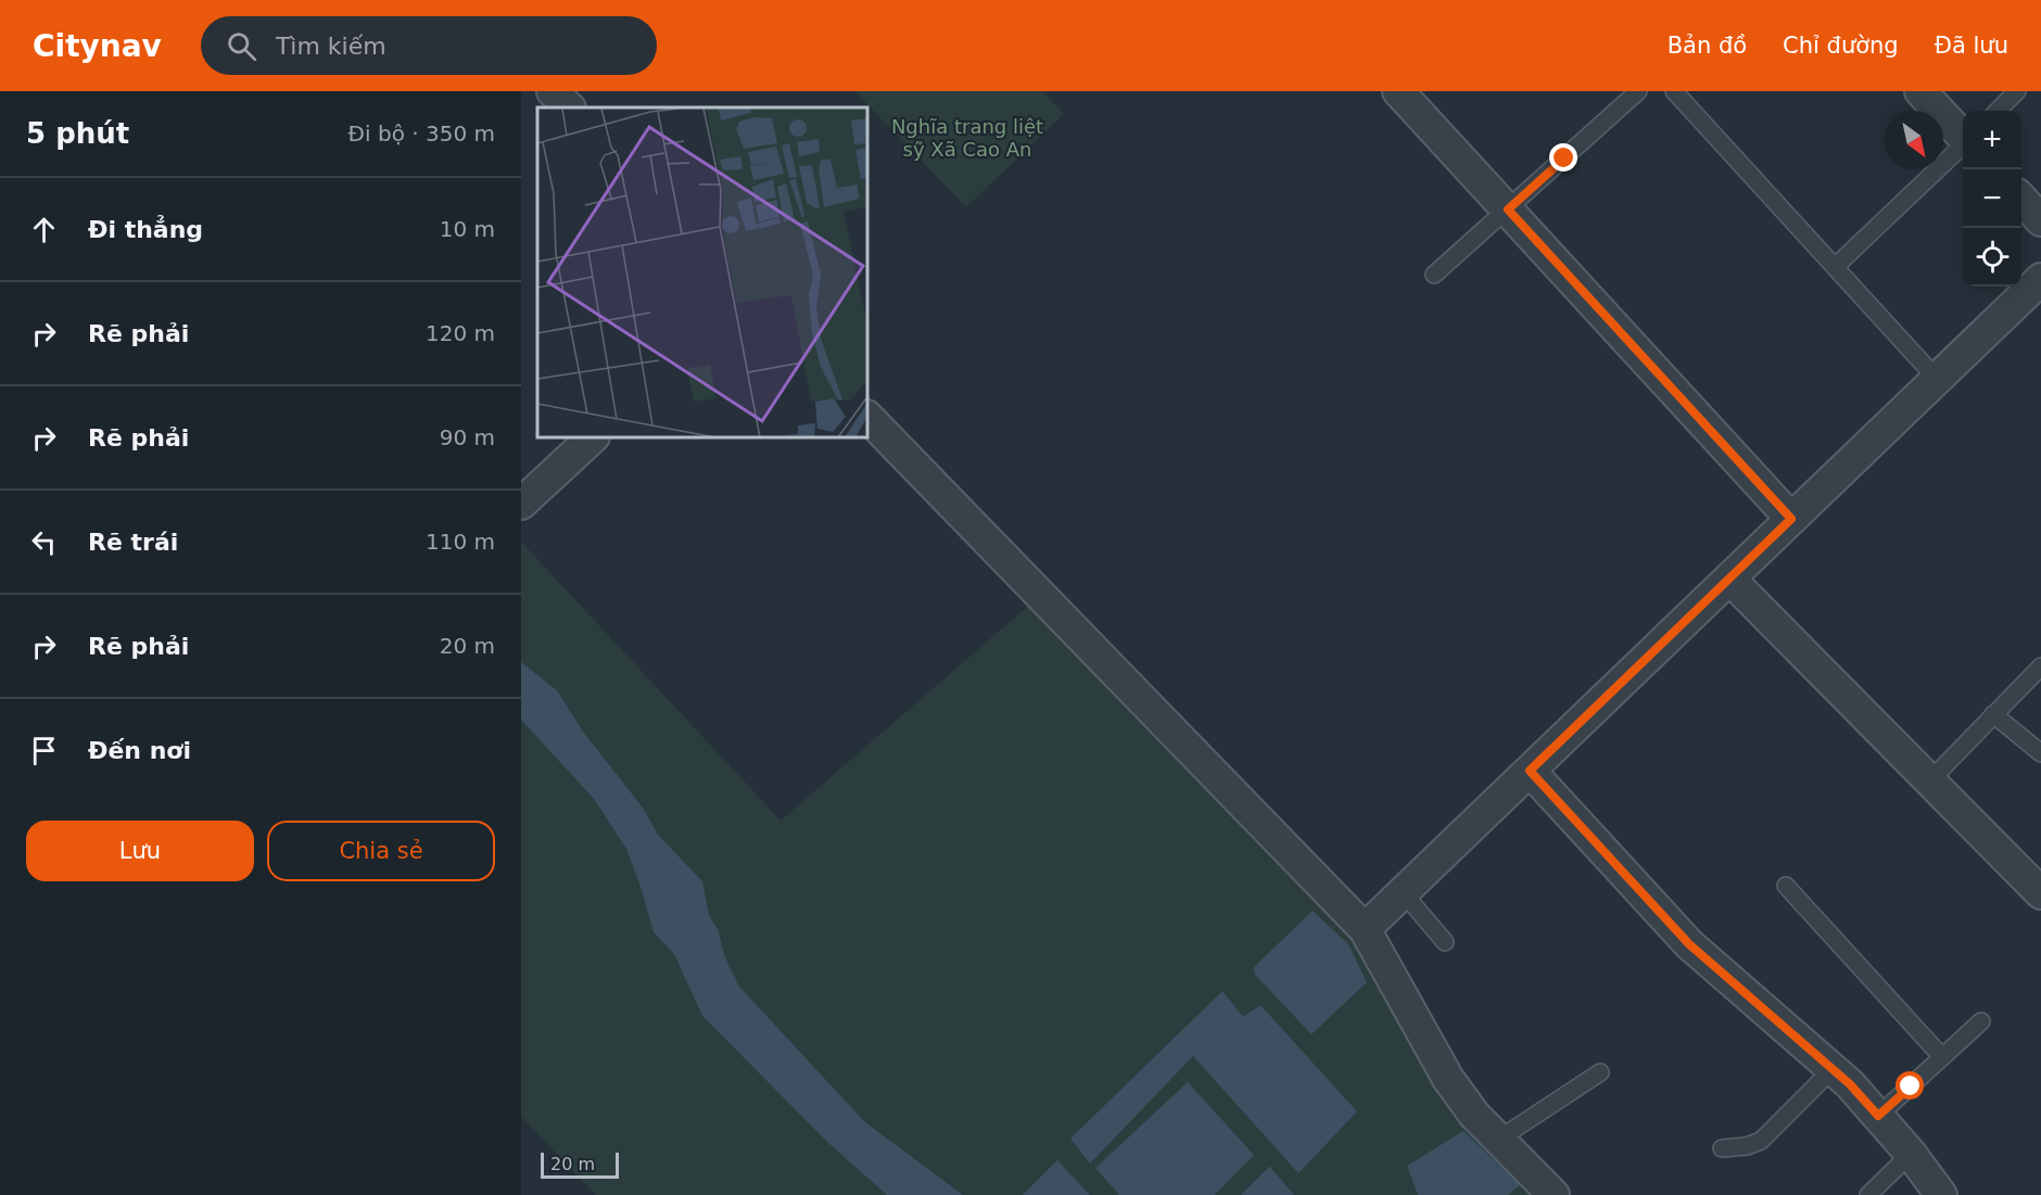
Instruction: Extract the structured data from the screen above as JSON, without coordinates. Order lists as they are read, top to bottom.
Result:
{
  "parks": ["Nghĩa trang liệt sỹ Xã Cao An"],
  "scale_bar": "20 m",
  "north": "bottom right",
  "page": {
    "header": "Citynav",
    "search": "Tìm kiếm",
    "nav": ["Bản đồ", "Chỉ đường", "Đã lưu"],
    "heading": ["5 phút", "Đi bộ · 350 m"],
    "map_buttons": ["+", "−"],
    "list": [
      ["Đi thẳng", "10 m"],
      ["Rẽ phải", "120 m"],
      ["Rẽ phải", "90 m"],
      ["Rẽ trái", "110 m"],
      ["Rẽ phải", "20 m"],
      "Đến nơi"
    ],
    "buttons": ["Lưu", "Chia sẻ"],
    "scale": "20 m"
  }
}
